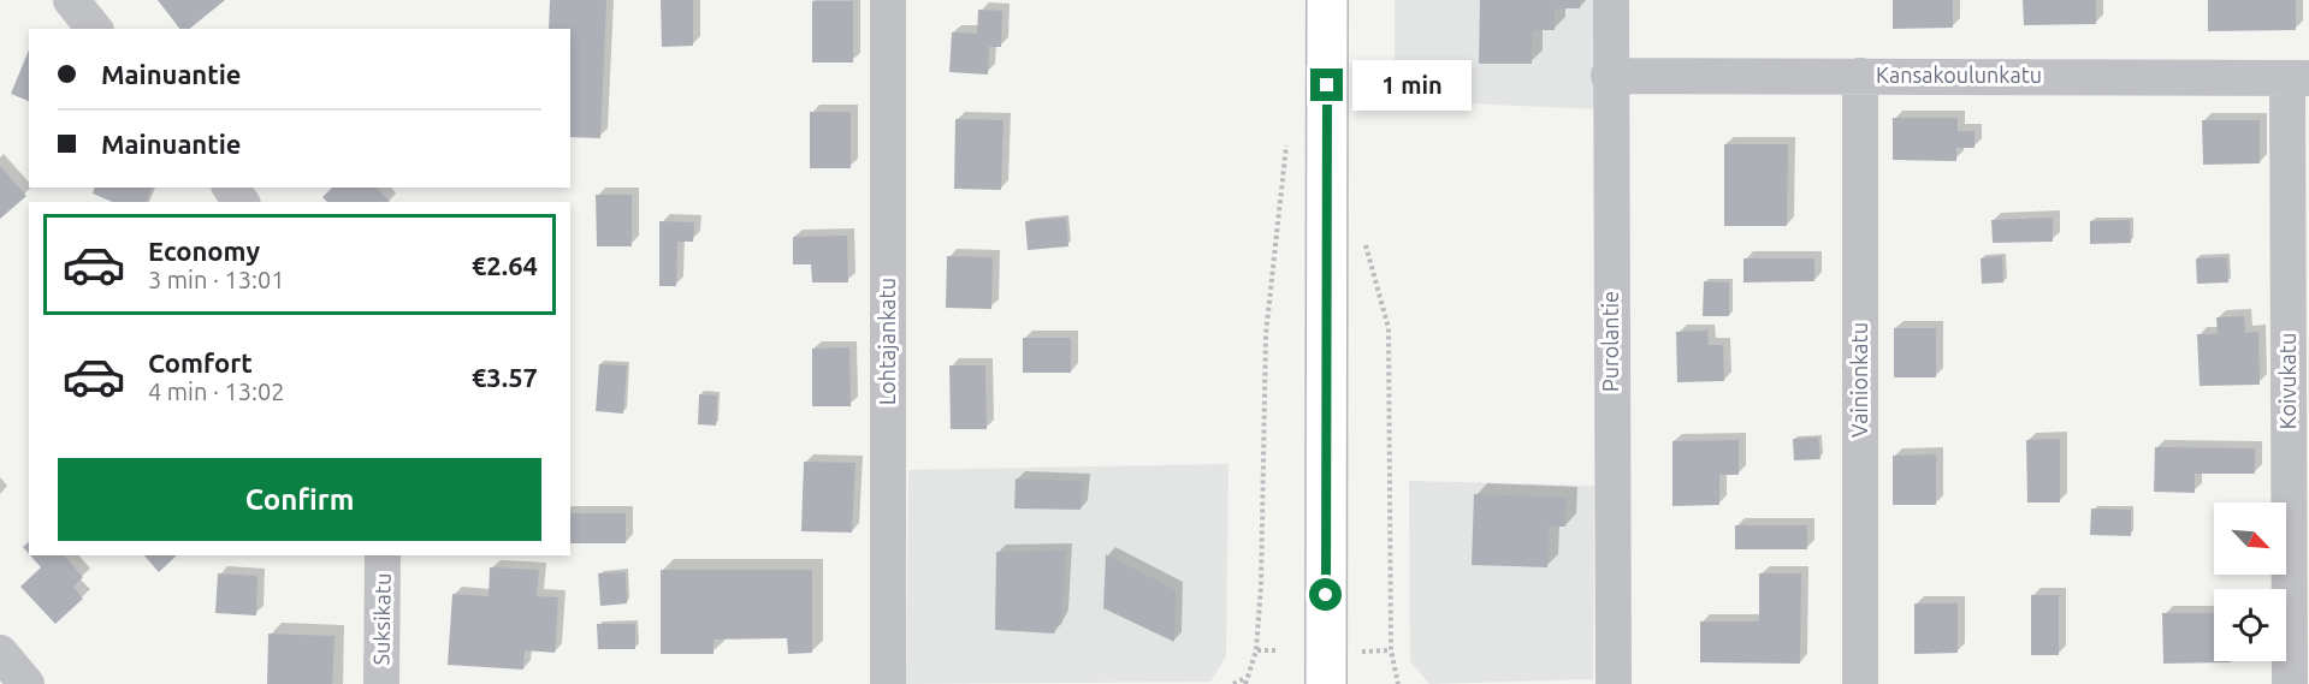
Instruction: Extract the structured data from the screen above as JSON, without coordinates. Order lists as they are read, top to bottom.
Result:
{
  "streets": {
    "street": [
      "Kansakoulunkatu",
      "Lohtajankatu",
      "Purolantie",
      "Vainionkatu",
      "Koivukatu",
      "Suksikatu"
    ]
  },
  "crossings": [
    ["Kansakoulunkatu", "Purolantie"],
    ["Kansakoulunkatu", "Vainionkatu"],
    ["Kansakoulunkatu", "Koivukatu"]
  ],
  "north": "bottom right",
  "page": {
    "banner": ["Mainuantie", "Mainuantie"],
    "bubble": "1 min",
    "list": [
      {
        "name": "Economy",
        "note": "3 min · 13:01",
        "value": "€2.64"
      },
      {
        "name": "Comfort",
        "note": "4 min · 13:02",
        "value": "€3.57"
      }
    ],
    "buttons": "Confirm"
  }
}
